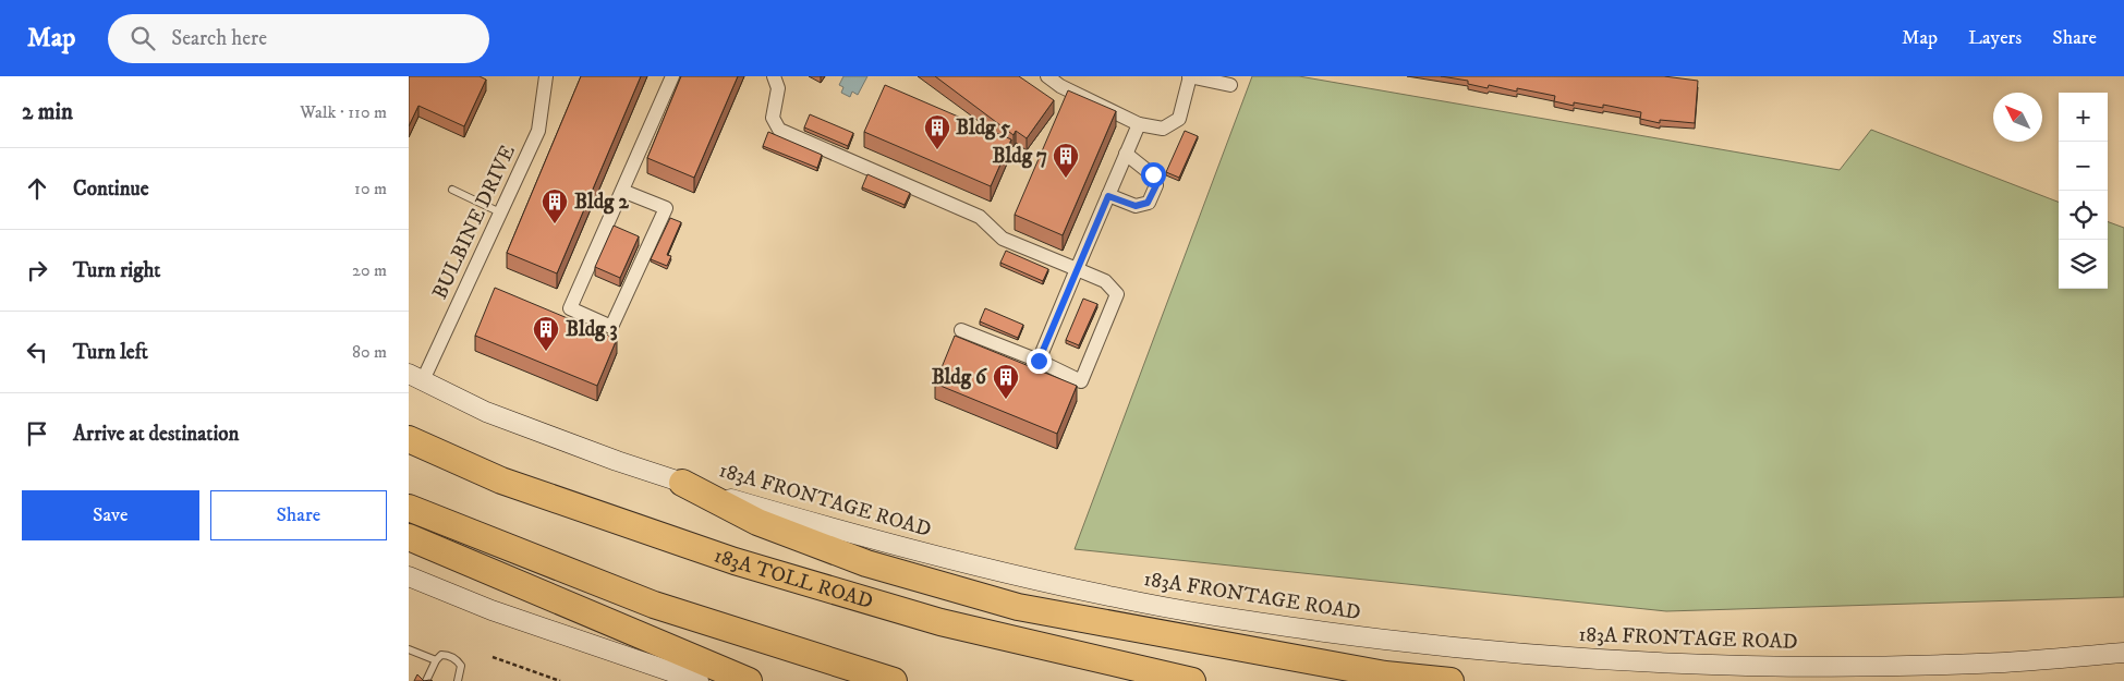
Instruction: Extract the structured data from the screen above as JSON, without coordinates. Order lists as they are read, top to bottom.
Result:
{
  "streets": {
    "highway": ["183A TOLL ROAD"],
    "main road": ["183A FRONTAGE ROAD"],
    "street": ["BULBINE DRIVE"]
  },
  "crossings": [
    ["BULBINE DRIVE", "183A FRONTAGE ROAD"]
  ],
  "places": {
    "building": [
      "Bldg 5",
      "Bldg 7",
      "Bldg 2",
      "Bldg 3",
      "Bldg 6"
    ]
  },
  "north": "top left",
  "page": {
    "header": "Map",
    "search": "Search here",
    "nav": ["Map", "Layers", "Share"],
    "heading": ["2 min", "Walk · 110 m"],
    "map_buttons": ["+", "−"],
    "list": [
      ["Continue", "10 m"],
      ["Turn right", "20 m"],
      ["Turn left", "80 m"],
      "Arrive at destination"
    ],
    "buttons": ["Save", "Share"]
  }
}
